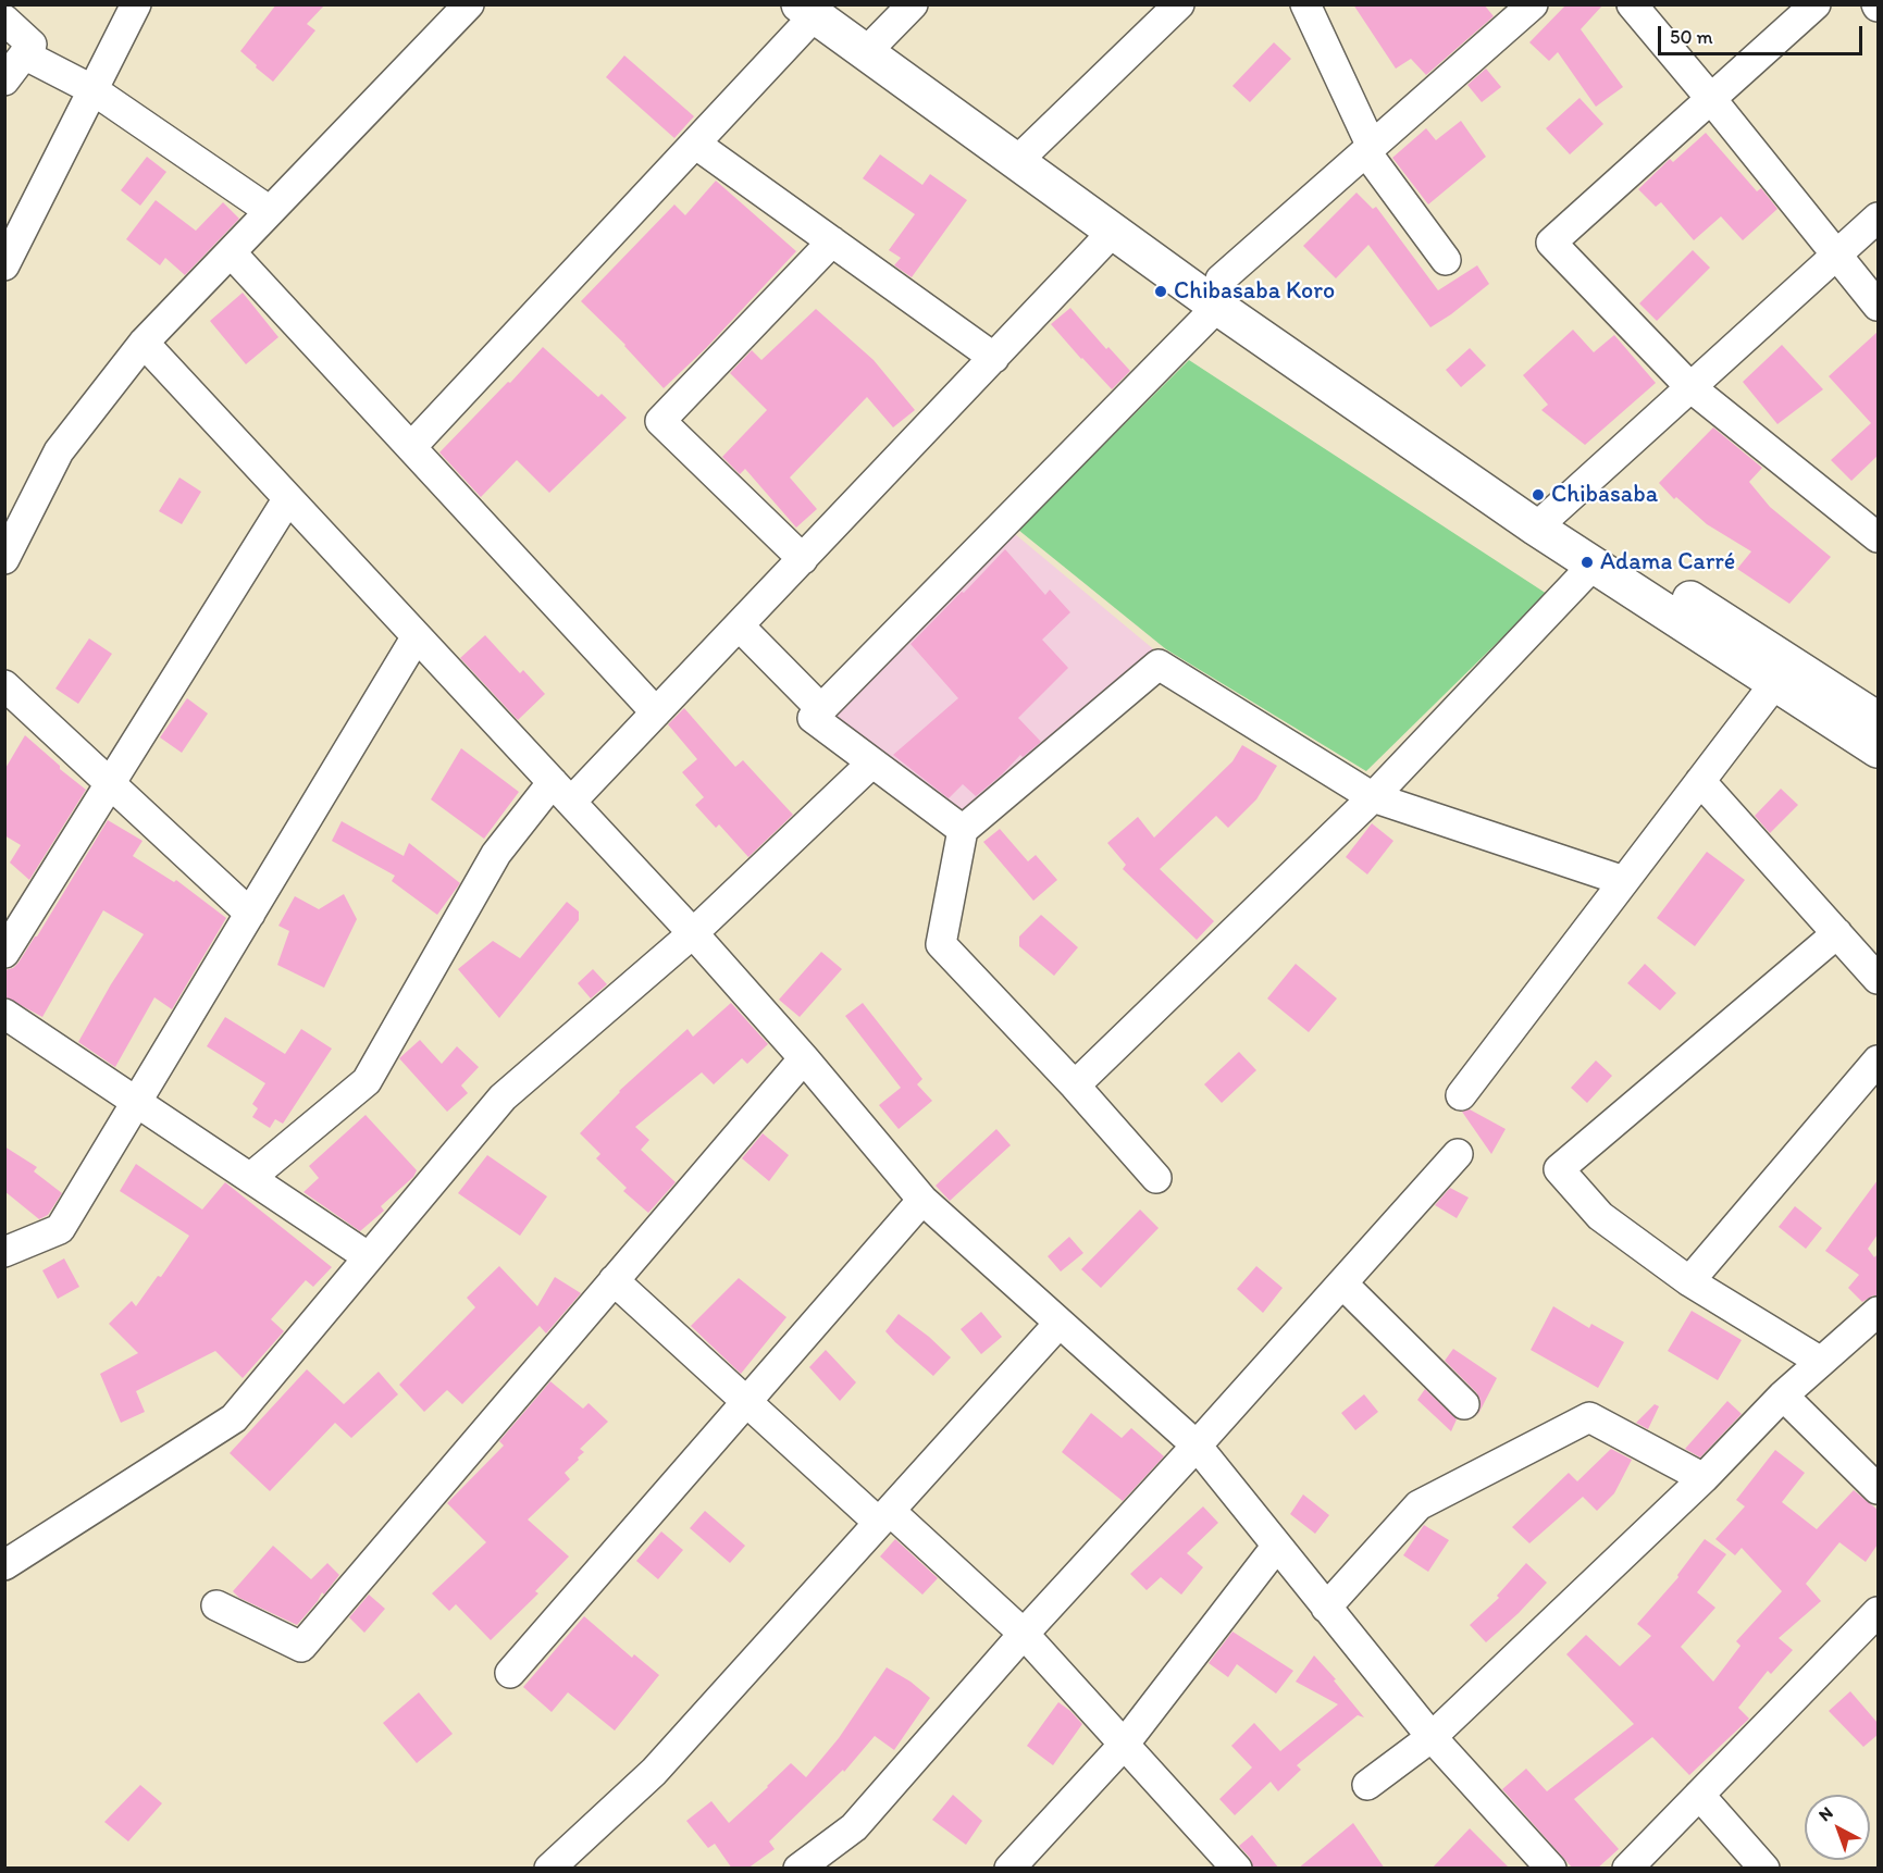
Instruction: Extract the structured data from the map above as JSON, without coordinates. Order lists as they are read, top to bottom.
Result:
{
  "places": ["Chibasaba Koro", "Chibasaba", "Adama Carré"],
  "scale_bar": "50 m",
  "north": "top left"
}
